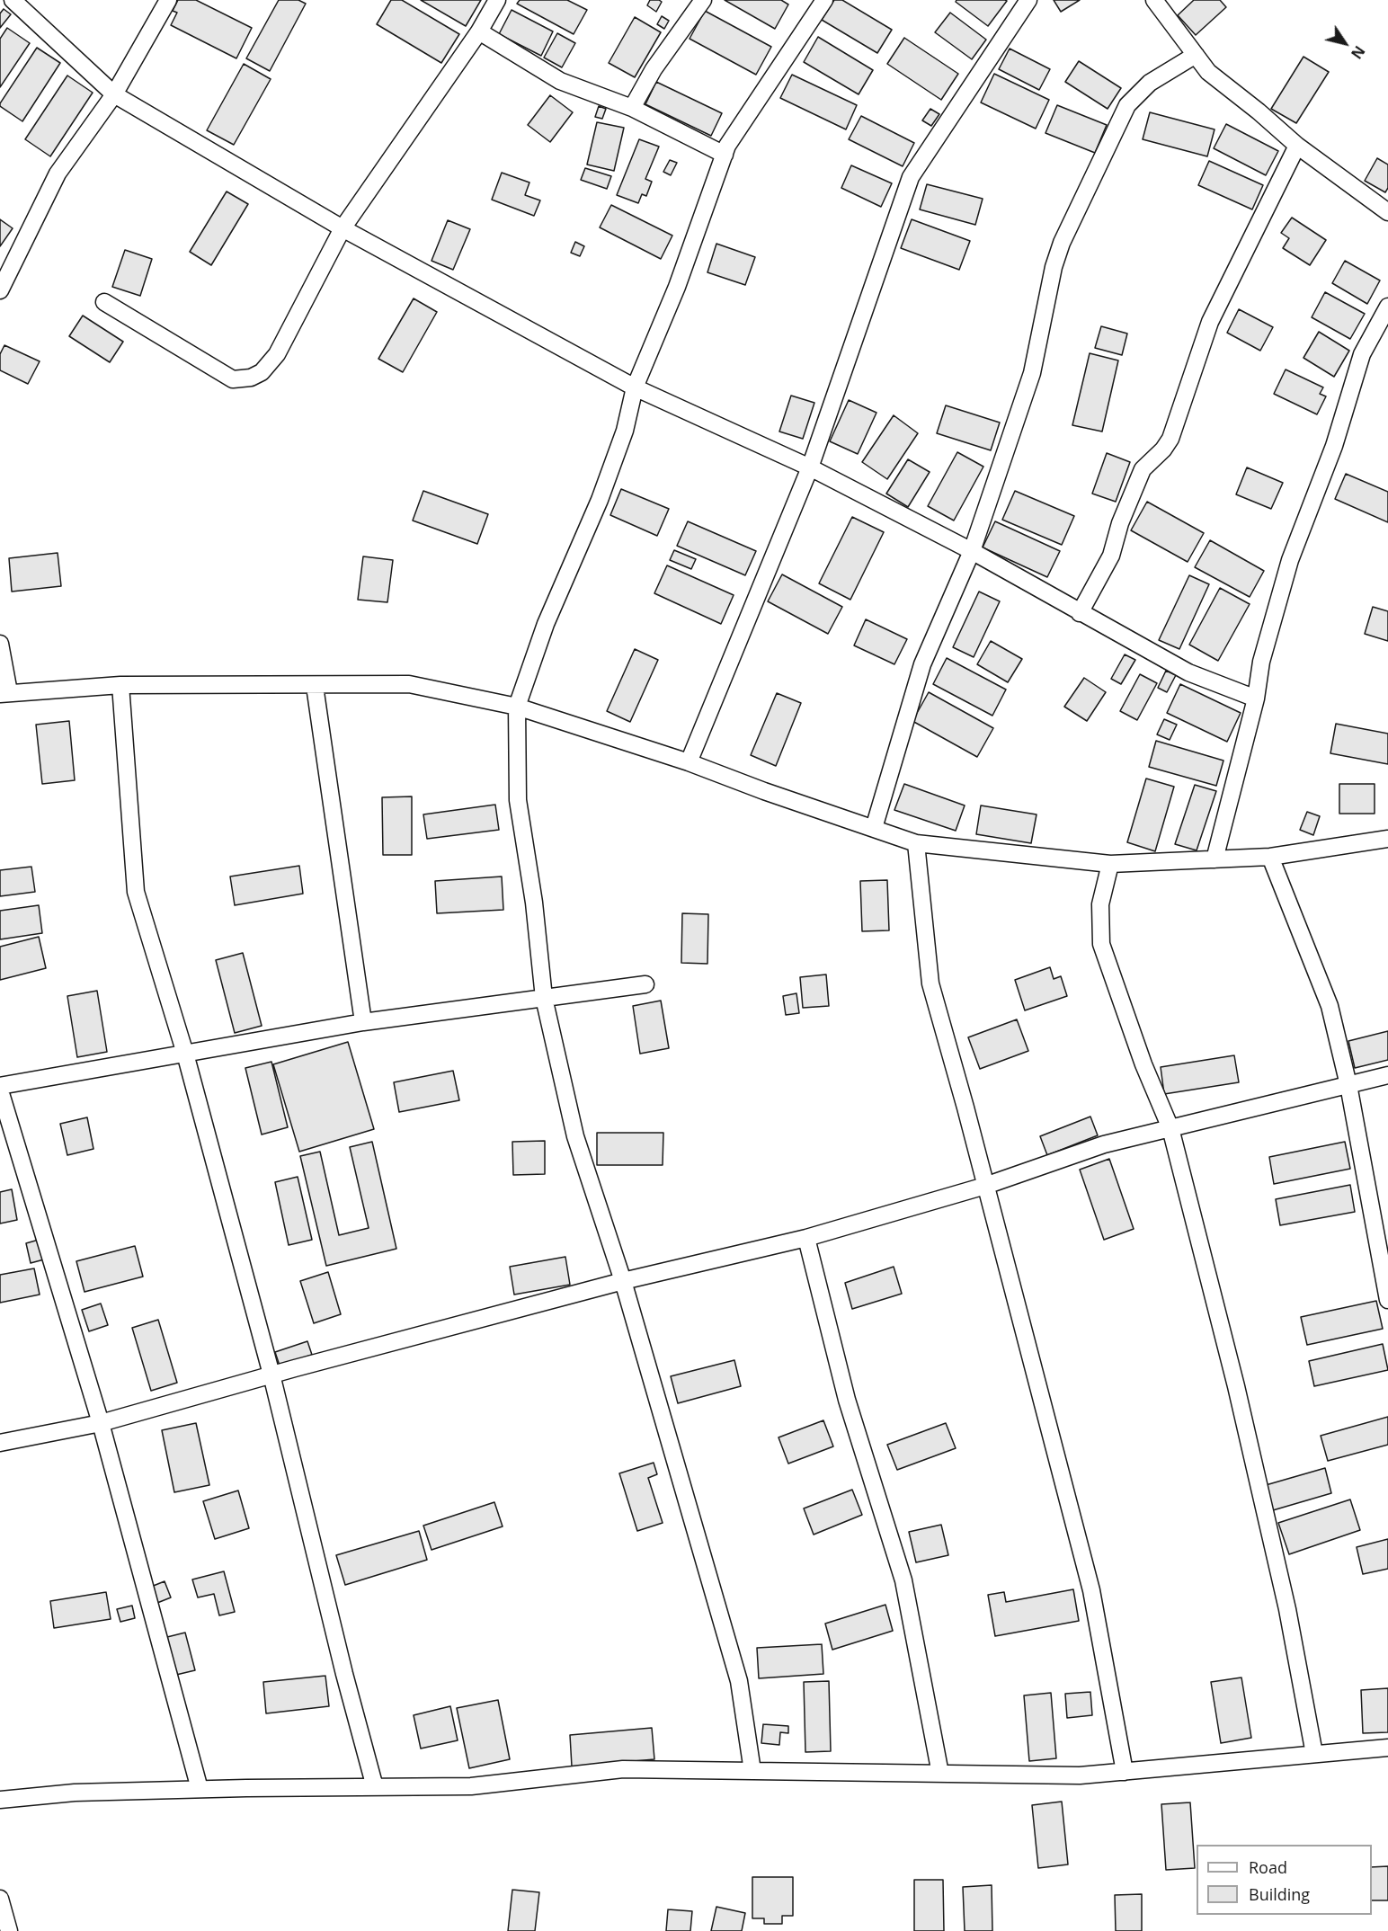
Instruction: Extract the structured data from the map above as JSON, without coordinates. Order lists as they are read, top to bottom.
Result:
{
  "legend": ["Road", "Building"],
  "north": "bottom right"
}
